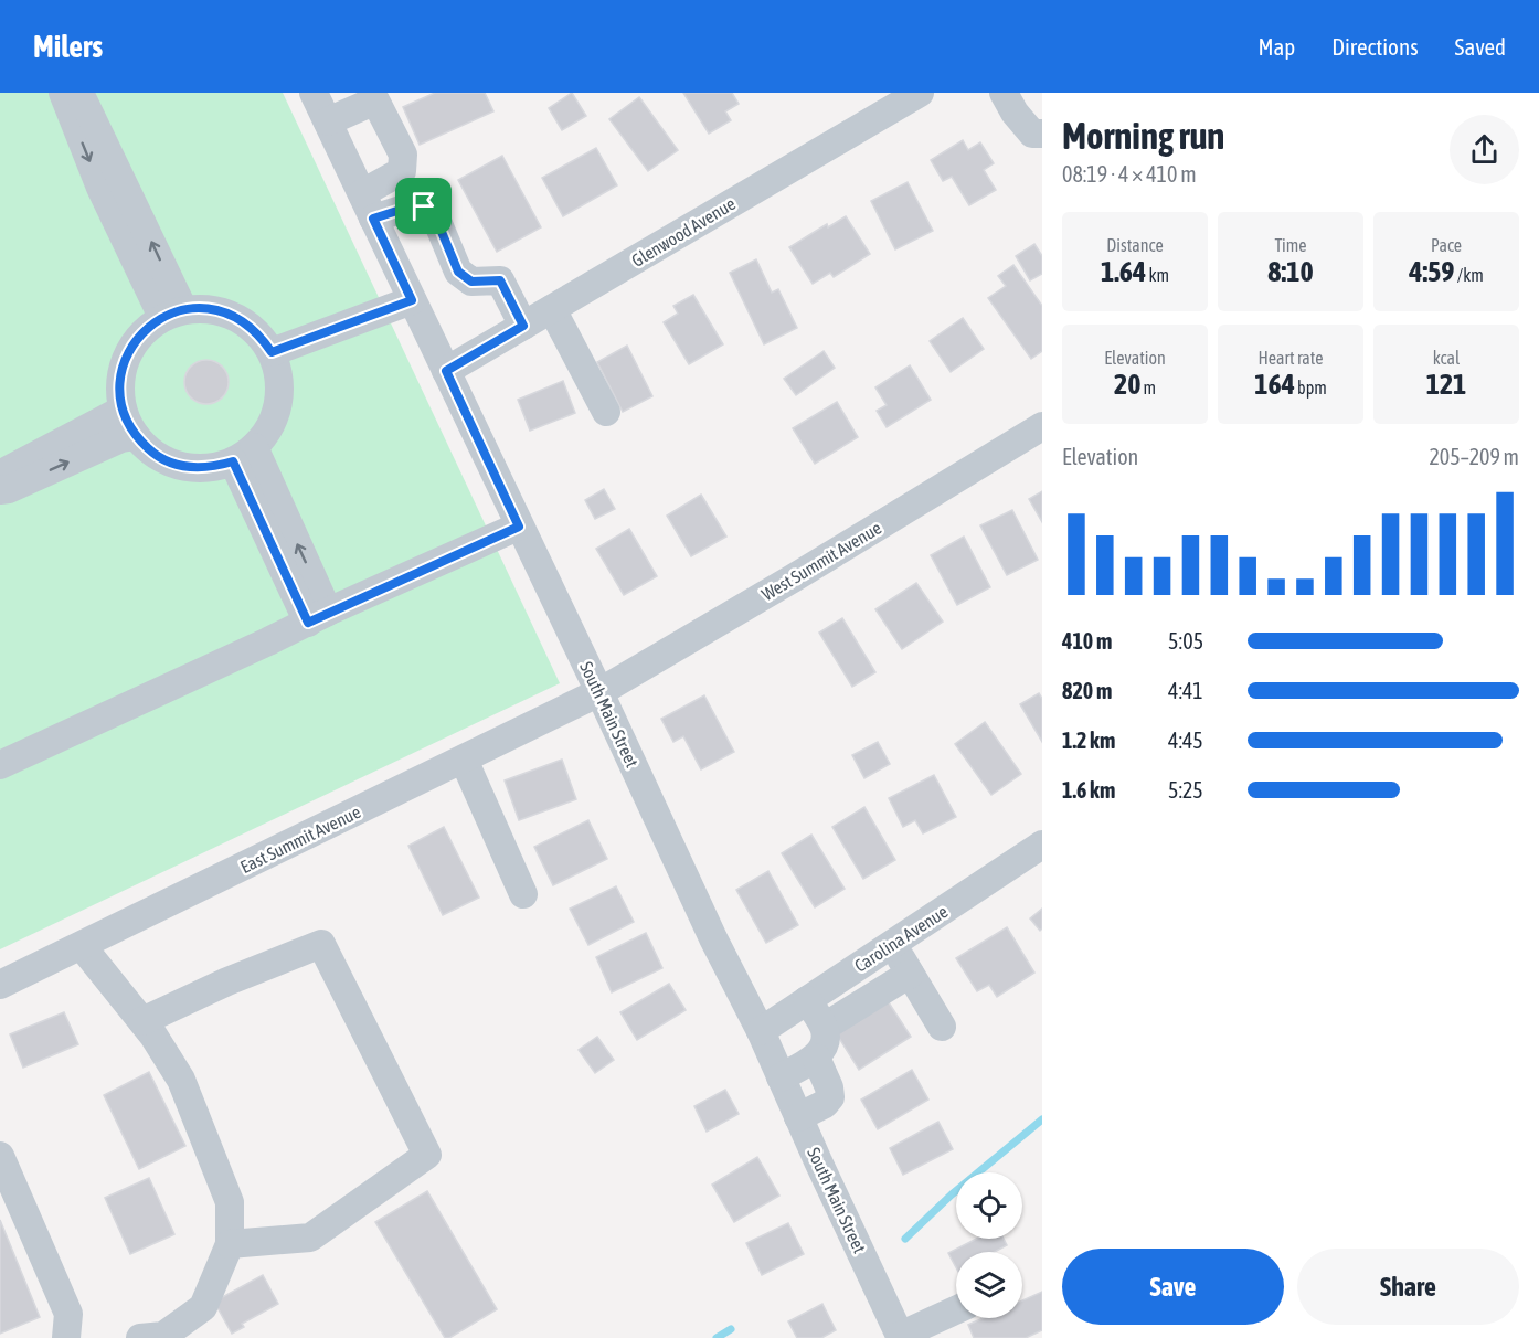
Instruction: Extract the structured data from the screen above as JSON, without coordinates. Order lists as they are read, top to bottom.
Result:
{
  "streets": {
    "street": [
      "Glenwood Avenue",
      "West Summit Avenue",
      "South Main Street",
      "East Summit Avenue",
      "Carolina Avenue"
    ]
  },
  "crossings": [
    ["Glenwood Avenue", "South Main Street"],
    ["West Summit Avenue", "South Main Street"],
    ["West Summit Avenue", "East Summit Avenue"],
    ["South Main Street", "East Summit Avenue"],
    ["South Main Street", "Carolina Avenue"]
  ],
  "page": {
    "header": "Milers",
    "nav": ["Map", "Directions", "Saved"],
    "heading": ["Morning run", "08:19 · 4 × 410 m"],
    "stats": [
      ["Distance", "1.64 km"],
      ["Time", "8:10"],
      ["Pace", "4:59 /km"],
      ["Elevation", "20 m"],
      ["Heart rate", "164 bpm"],
      ["kcal", "121"]
    ],
    "chart": ["Elevation", "205–209 m"],
    "list": [
      {
        "name": "410 m",
        "note": "5:05"
      },
      {
        "name": "820 m",
        "note": "4:41"
      },
      {
        "name": "1.2 km",
        "note": "4:45"
      },
      {
        "name": "1.6 km",
        "note": "5:25"
      }
    ],
    "buttons": ["Save", "Share"]
  }
}
